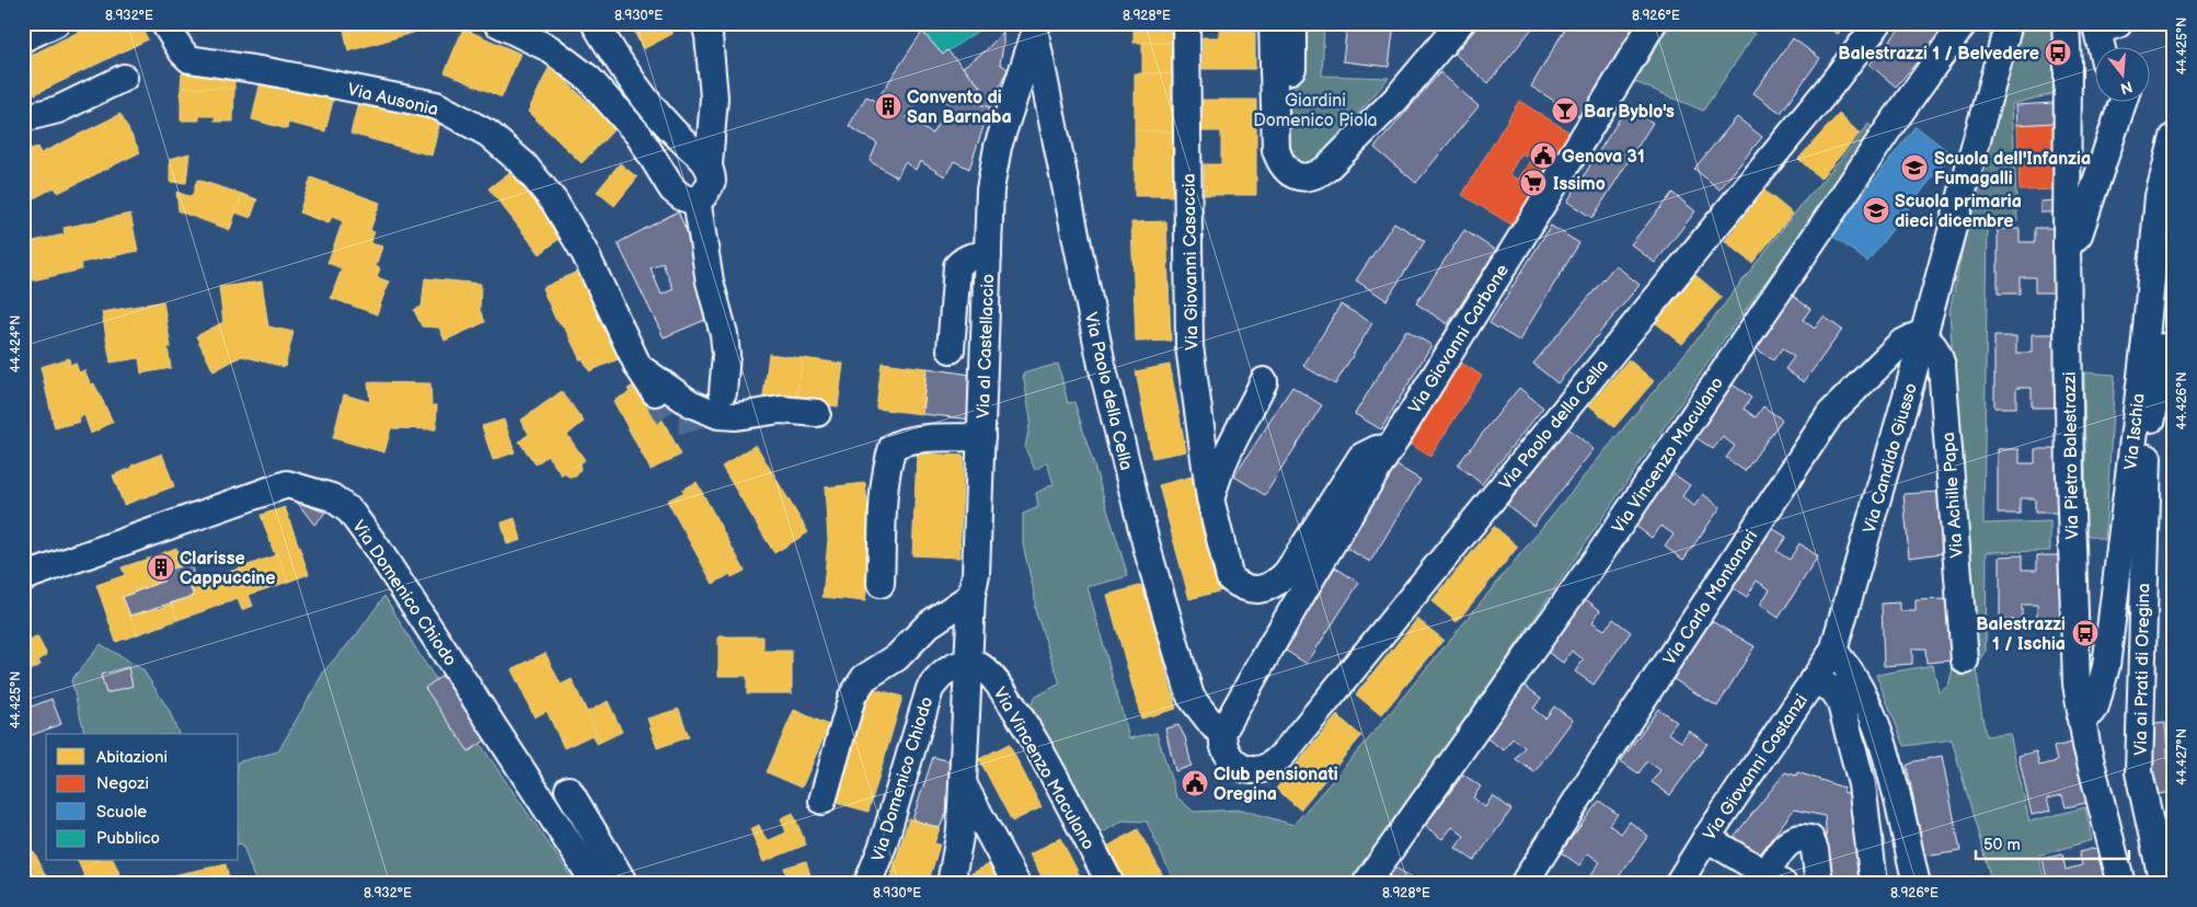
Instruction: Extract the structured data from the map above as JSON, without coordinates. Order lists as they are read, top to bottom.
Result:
{
  "streets": {
    "street": [
      "Via Ausonia",
      "Via Giovanni Casaccia",
      "Via Giovanni Carbone",
      "Via al Castellaccio",
      "Via Paolo della Cella",
      "Via Ischia",
      "Via Vincenzo Maculano",
      "Via Pietro Balestrazzi",
      "Via Candido Giusso",
      "Via Achille Papa",
      "Via Domenico Chiodo",
      "Via Carlo Montanari",
      "Via ai Prati di Oregina",
      "Via Giovanni Costanzi"
    ]
  },
  "crossings": [
    ["Via Giovanni Casaccia", "Via Giovanni Carbone"],
    ["Via Giovanni Carbone", "Via Paolo della Cella"],
    ["Via al Castellaccio", "Via Paolo della Cella"],
    ["Via al Castellaccio", "Via Vincenzo Maculano"],
    ["Via al Castellaccio", "Via Domenico Chiodo"],
    ["Via Ischia", "Via Pietro Balestrazzi"],
    ["Via Vincenzo Maculano", "Via Domenico Chiodo"],
    ["Via Candido Giusso", "Via Achille Papa"],
    ["Via Candido Giusso", "Via Carlo Montanari"],
    ["Via Candido Giusso", "Via Giovanni Costanzi"],
    ["Via Achille Papa", "Via Carlo Montanari"]
  ],
  "parks": ["Giardini Domenico Piola"],
  "places": {
    "bus stop": ["Balestrazzi 1 / Belvedere", "Balestrazzi 1 / Ischia"],
    "building": ["Convento di San Barnaba", "Clarisse Cappuccine"],
    "bar": ["Bar Byblo's"],
    "public building": ["Genova 31", "Club pensionati Oregina"],
    "school or university": ["Scuola dell'Infanzia Fumagalli", "Scuola primaria dieci dicembre"],
    "supermarket": ["Issimo"]
  },
  "legend": [
    "Abitazioni",
    "Negozi",
    "Scuole",
    "Pubblico"
  ],
  "scale_bar": "50 m",
  "north": "bottom",
  "coordinates": [
    "8.932°E",
    "8.930°E",
    "8.928°E",
    "8.926°E",
    "44.425°N",
    "44.424°N",
    "44.426°N",
    "44.427°N"
  ]
}
